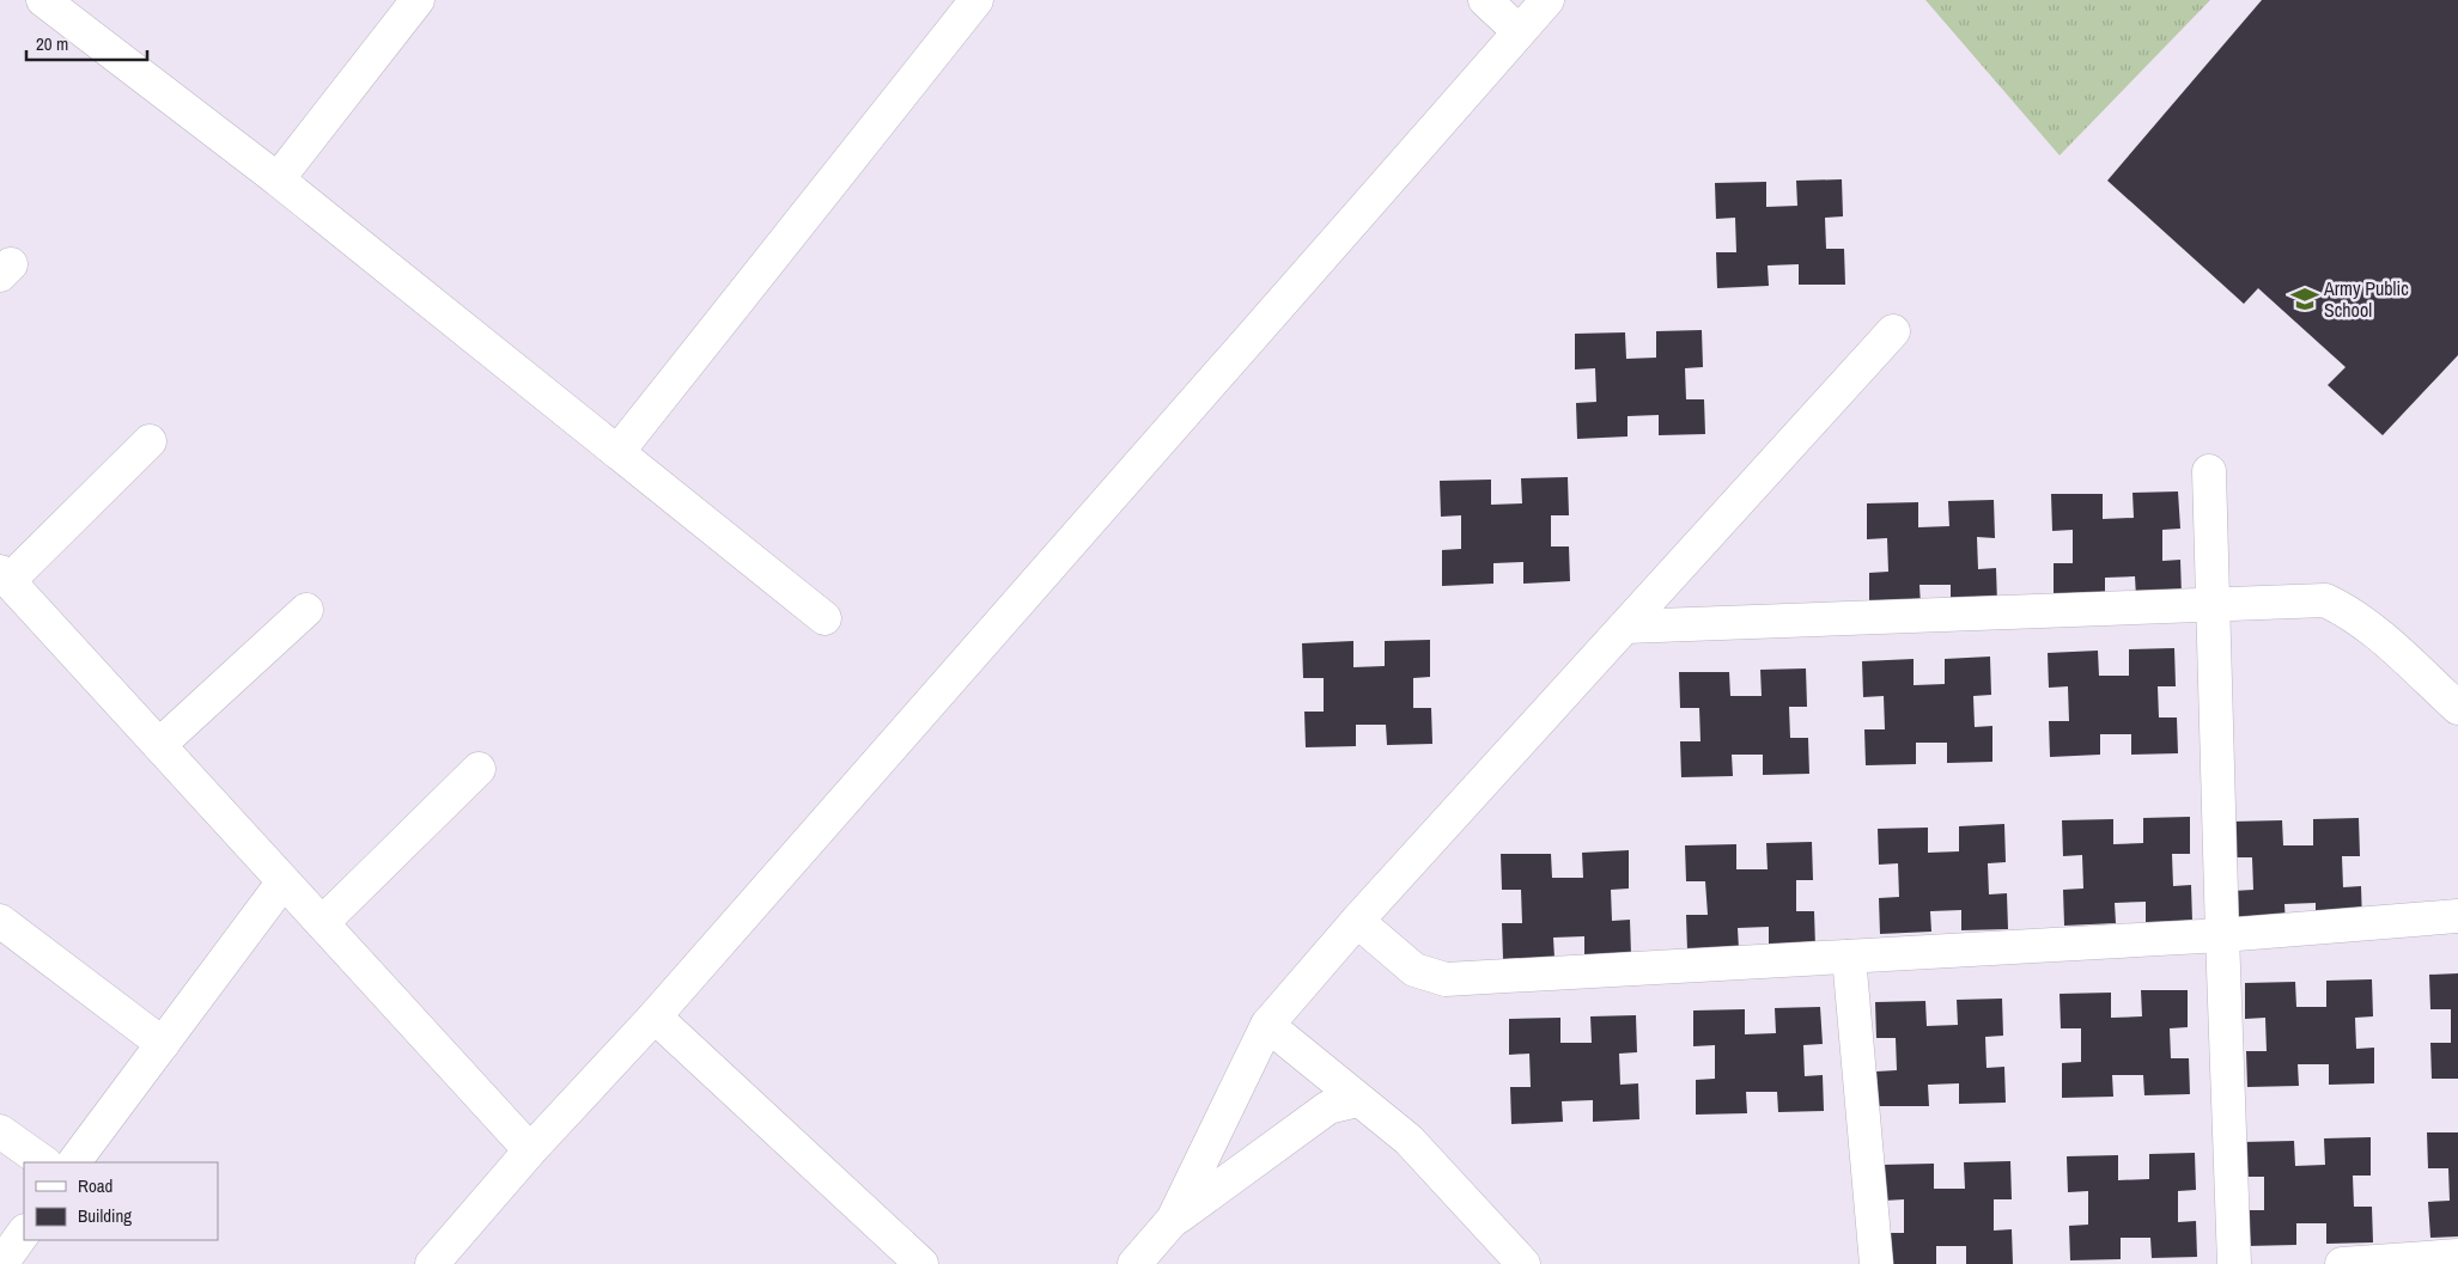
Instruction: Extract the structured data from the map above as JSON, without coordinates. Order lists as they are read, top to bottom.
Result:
{
  "places": {
    "school or university": ["Army Public School"]
  },
  "legend": ["Road", "Building"],
  "scale_bar": "20 m"
}
